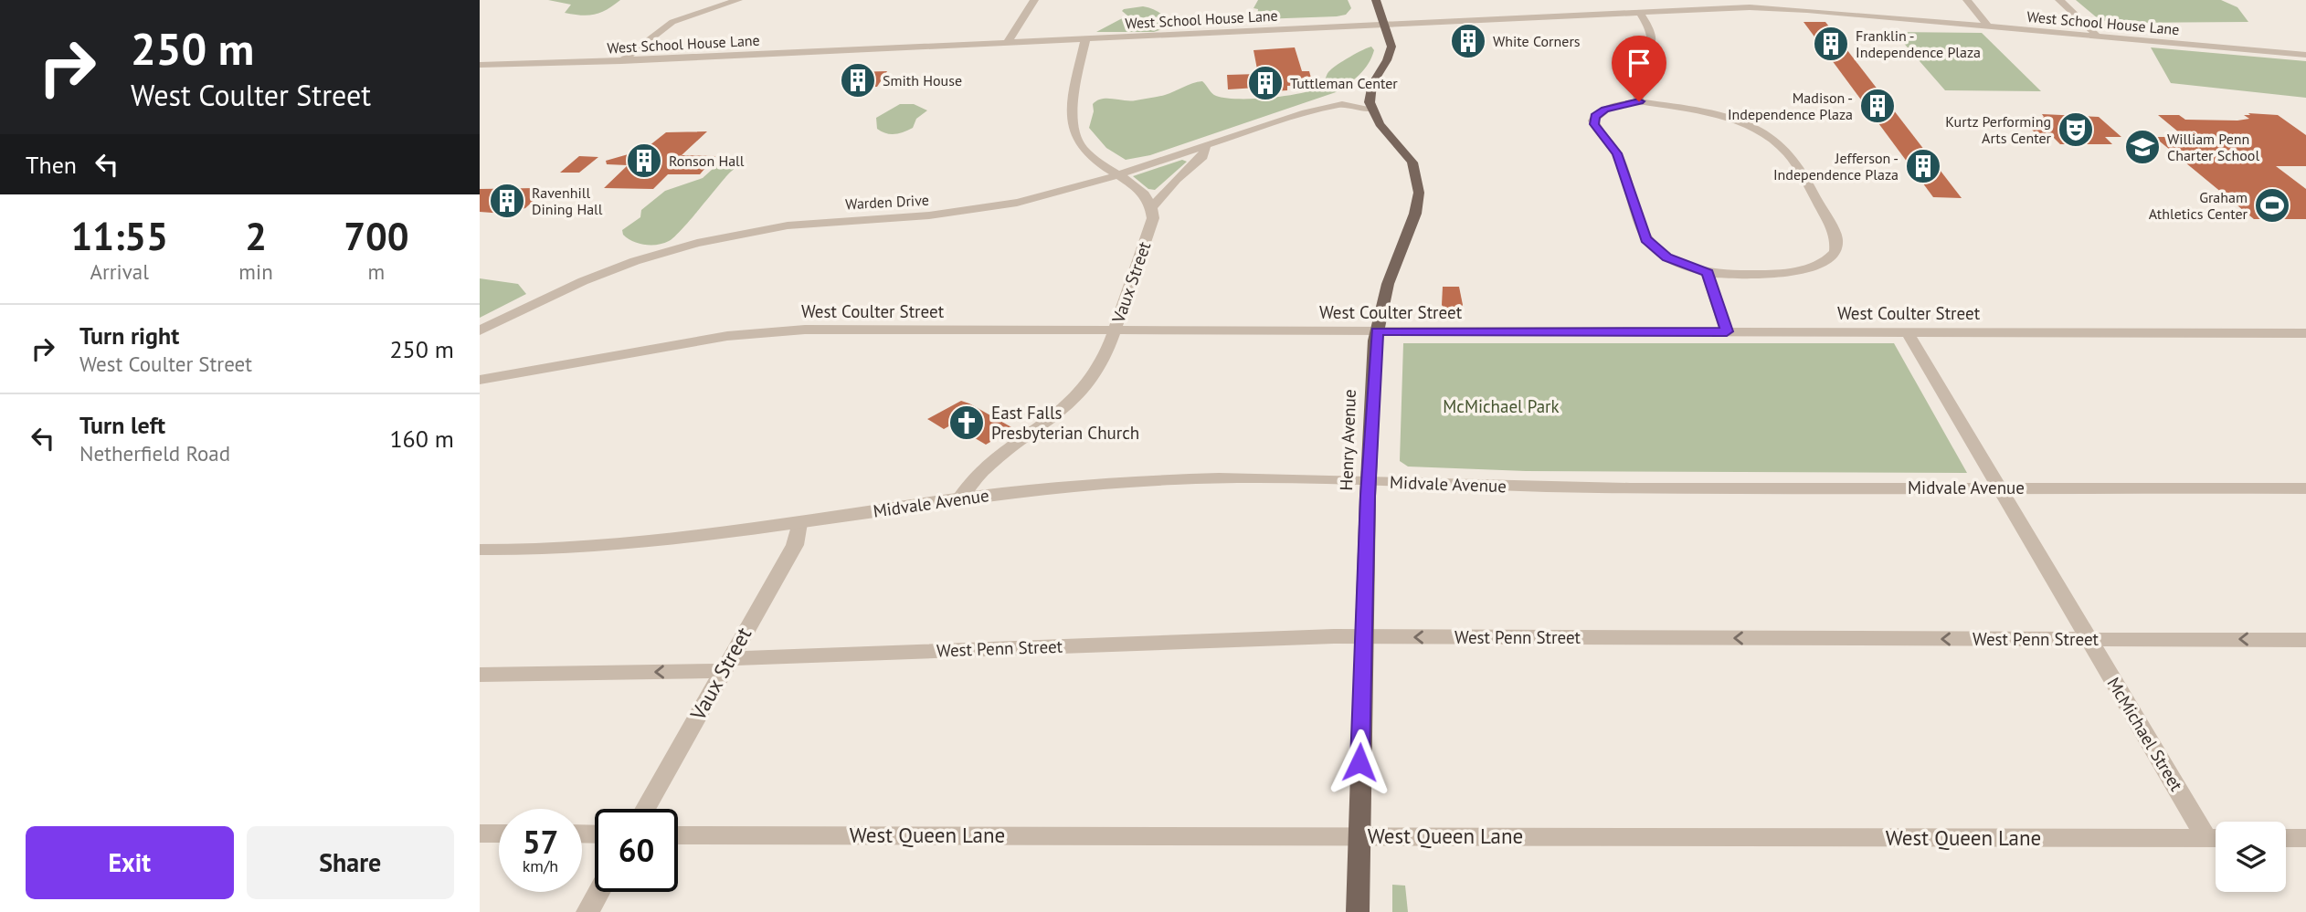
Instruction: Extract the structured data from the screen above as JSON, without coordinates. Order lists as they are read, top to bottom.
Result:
{
  "streets": {
    "main road": ["Henry Avenue"],
    "street": [
      "West School House Lane",
      "Warden Drive",
      "Vaux Street",
      "West Coulter Street",
      "Midvale Avenue",
      "West Penn Street",
      "McMichael Street",
      "West Queen Lane"
    ]
  },
  "crossings": [
    ["Warden Drive", "Henry Avenue"],
    ["Vaux Street", "West Coulter Street"],
    ["Vaux Street", "Midvale Avenue"],
    ["Vaux Street", "West Penn Street"],
    ["West Coulter Street", "Henry Avenue"],
    ["West Coulter Street", "McMichael Street"],
    ["Henry Avenue", "Midvale Avenue"],
    ["Henry Avenue", "West Penn Street"],
    ["Henry Avenue", "West Queen Lane"],
    ["Midvale Avenue", "McMichael Street"],
    ["West Penn Street", "McMichael Street"]
  ],
  "one_way": ["West Penn Street"],
  "parks": ["McMichael Park"],
  "places": {
    "building": [
      "White Corners",
      "Franklin - Independence Plaza",
      "Smith House",
      "Tuttleman Center",
      "Madison - Independence Plaza",
      "Ronson Hall",
      "Jefferson - Independence Plaza",
      "Ravenhill Dining Hall"
    ],
    "theatre": ["Kurtz Performing Arts Center"],
    "school or university": ["William Penn Charter School"],
    "sports": ["Graham Athletics Center"],
    "church": ["East Falls Presbyterian Church"]
  },
  "page": {
    "turn": ["250 m", "West Coulter Street"],
    "then": "Then",
    "eta": [
      "11:55",
      "Arrival",
      "2",
      "min",
      "700",
      "m"
    ],
    "list": [
      {
        "name": "Turn right",
        "note": "West Coulter Street",
        "value": "250 m"
      },
      {
        "name": "Turn left",
        "note": "Netherfield Road",
        "value": "160 m"
      }
    ],
    "speed": "57 km/h",
    "limit": "60",
    "buttons": ["Exit", "Share"]
  }
}
